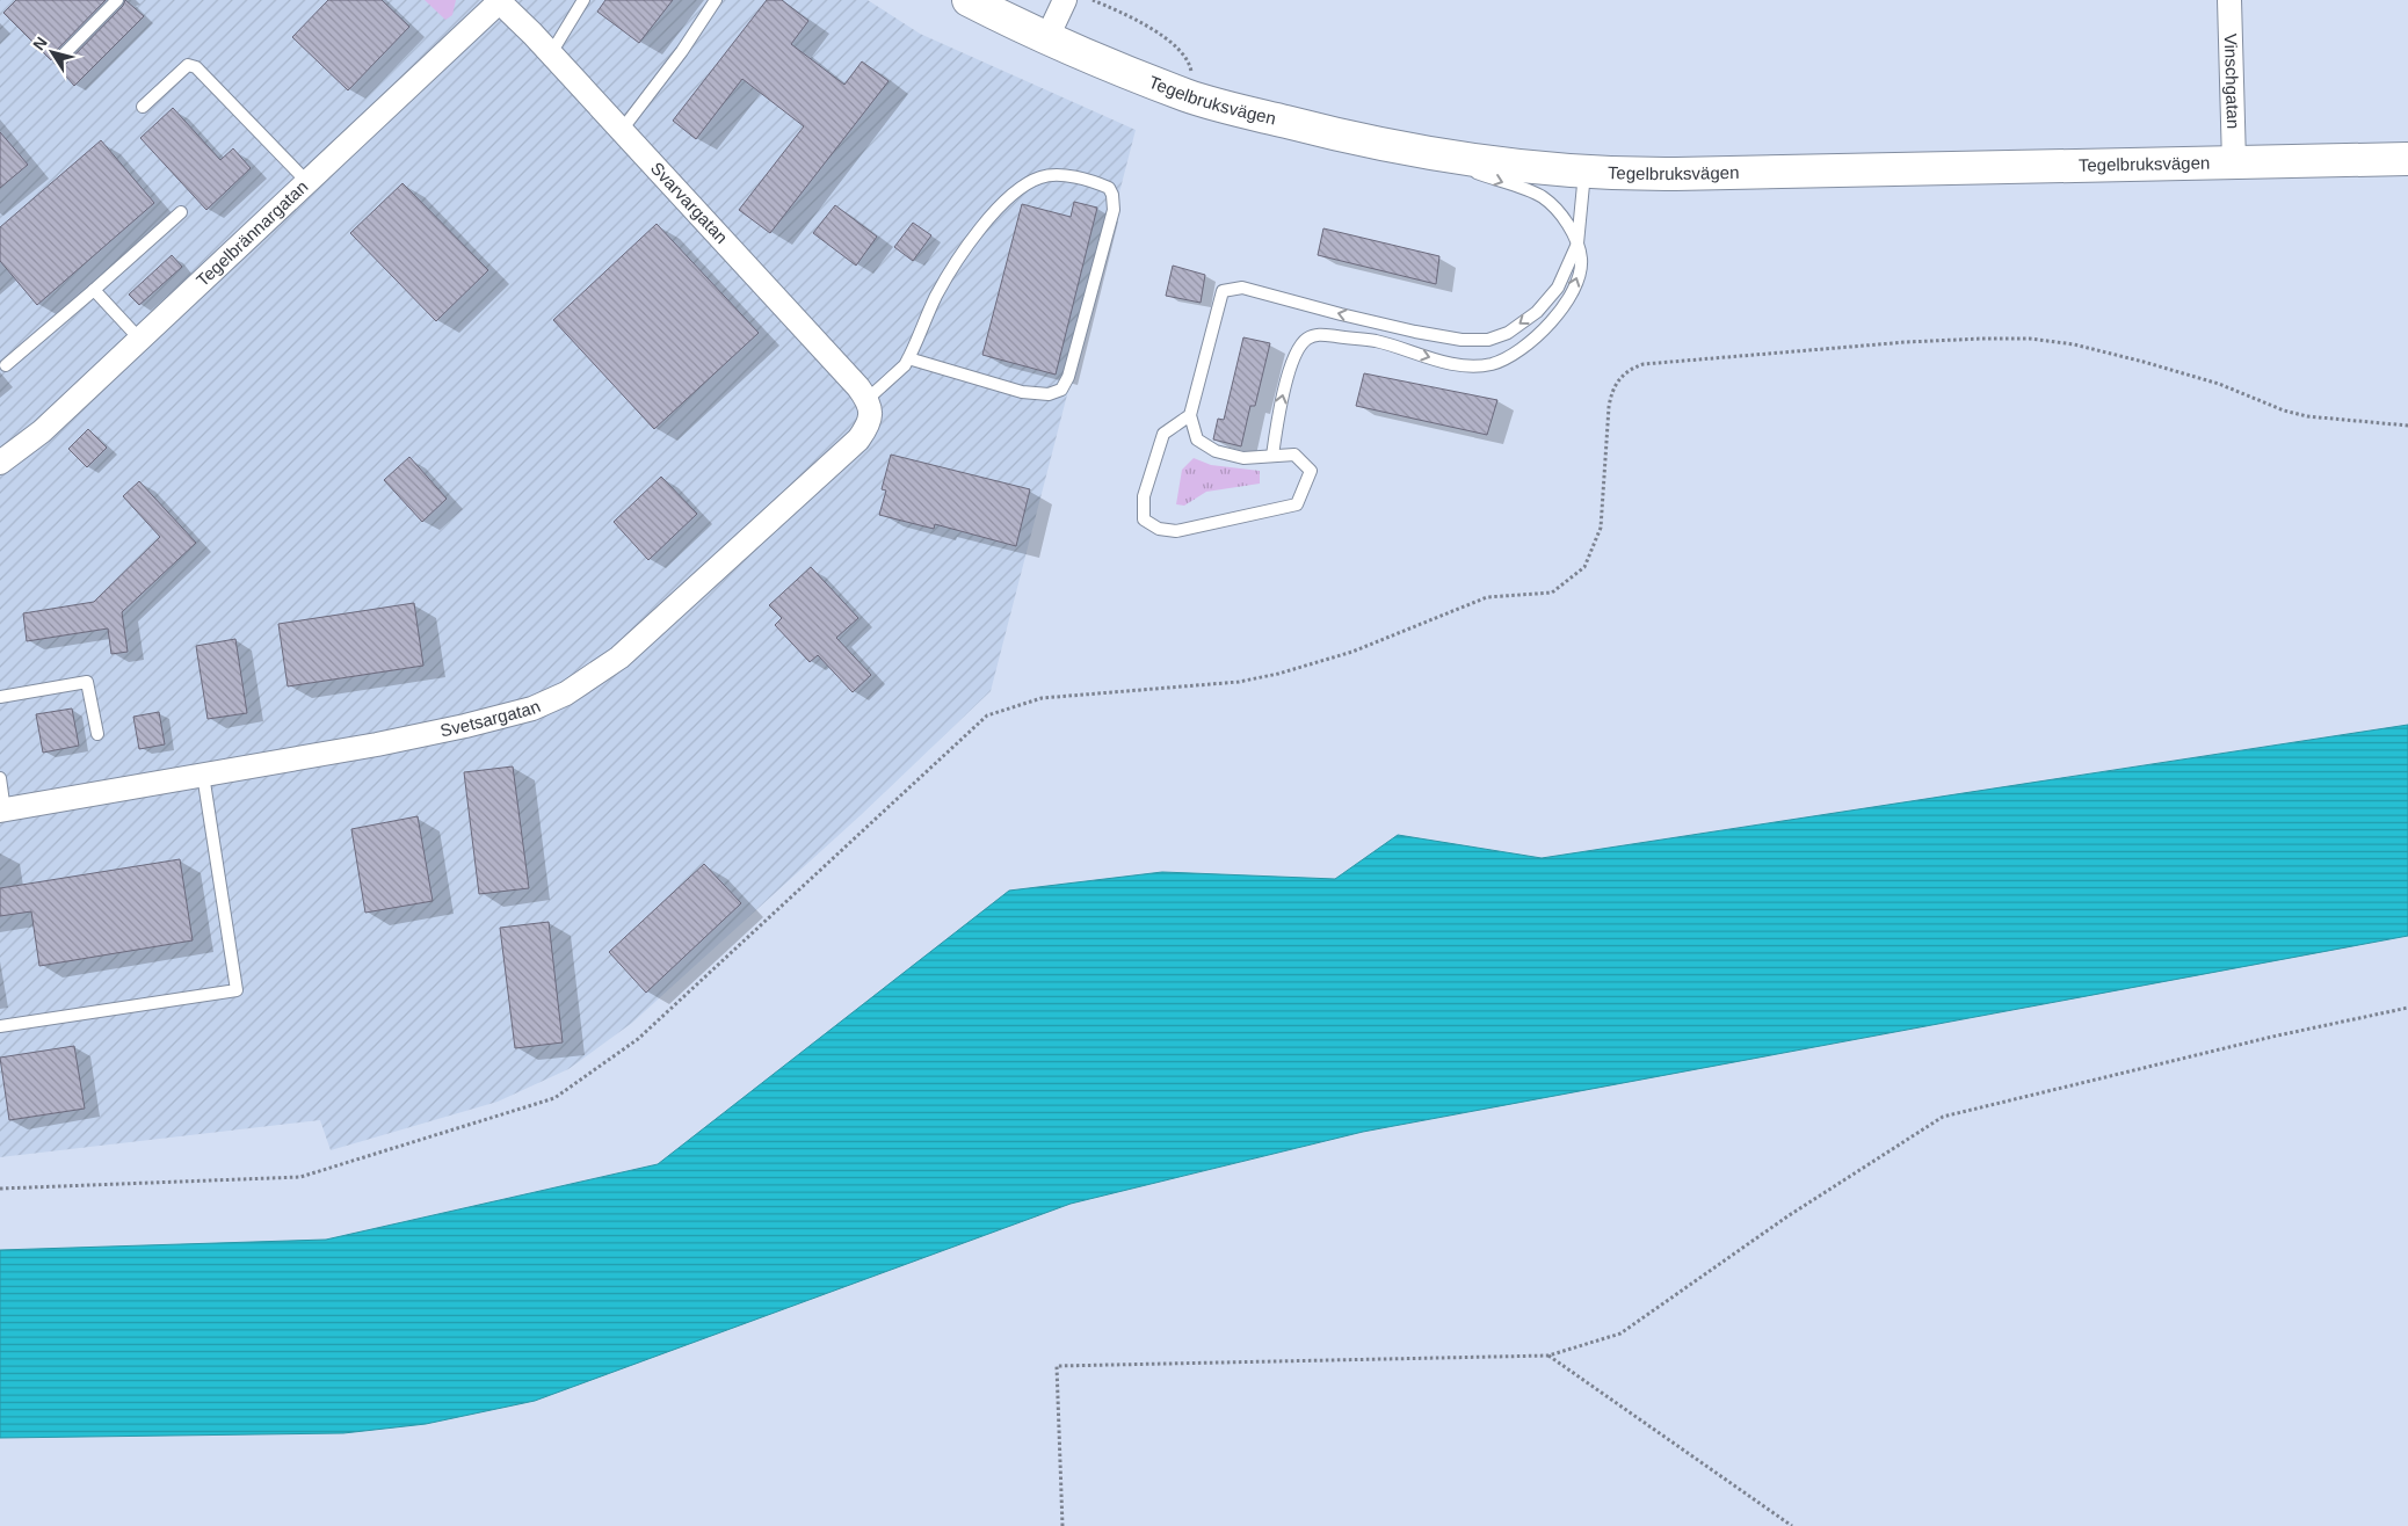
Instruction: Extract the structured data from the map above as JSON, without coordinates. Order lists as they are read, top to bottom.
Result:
{
  "streets": {
    "street": [
      "Vinschgatan",
      "Tegelbruksvägen",
      "Svarvargatan",
      "Tegelbrännargatan",
      "Svetsargatan"
    ]
  },
  "crossings": [
    ["Vinschgatan", "Tegelbruksvägen"],
    ["Svarvargatan", "Tegelbrännargatan"],
    ["Svarvargatan", "Svetsargatan"]
  ],
  "north": "top left"
}
